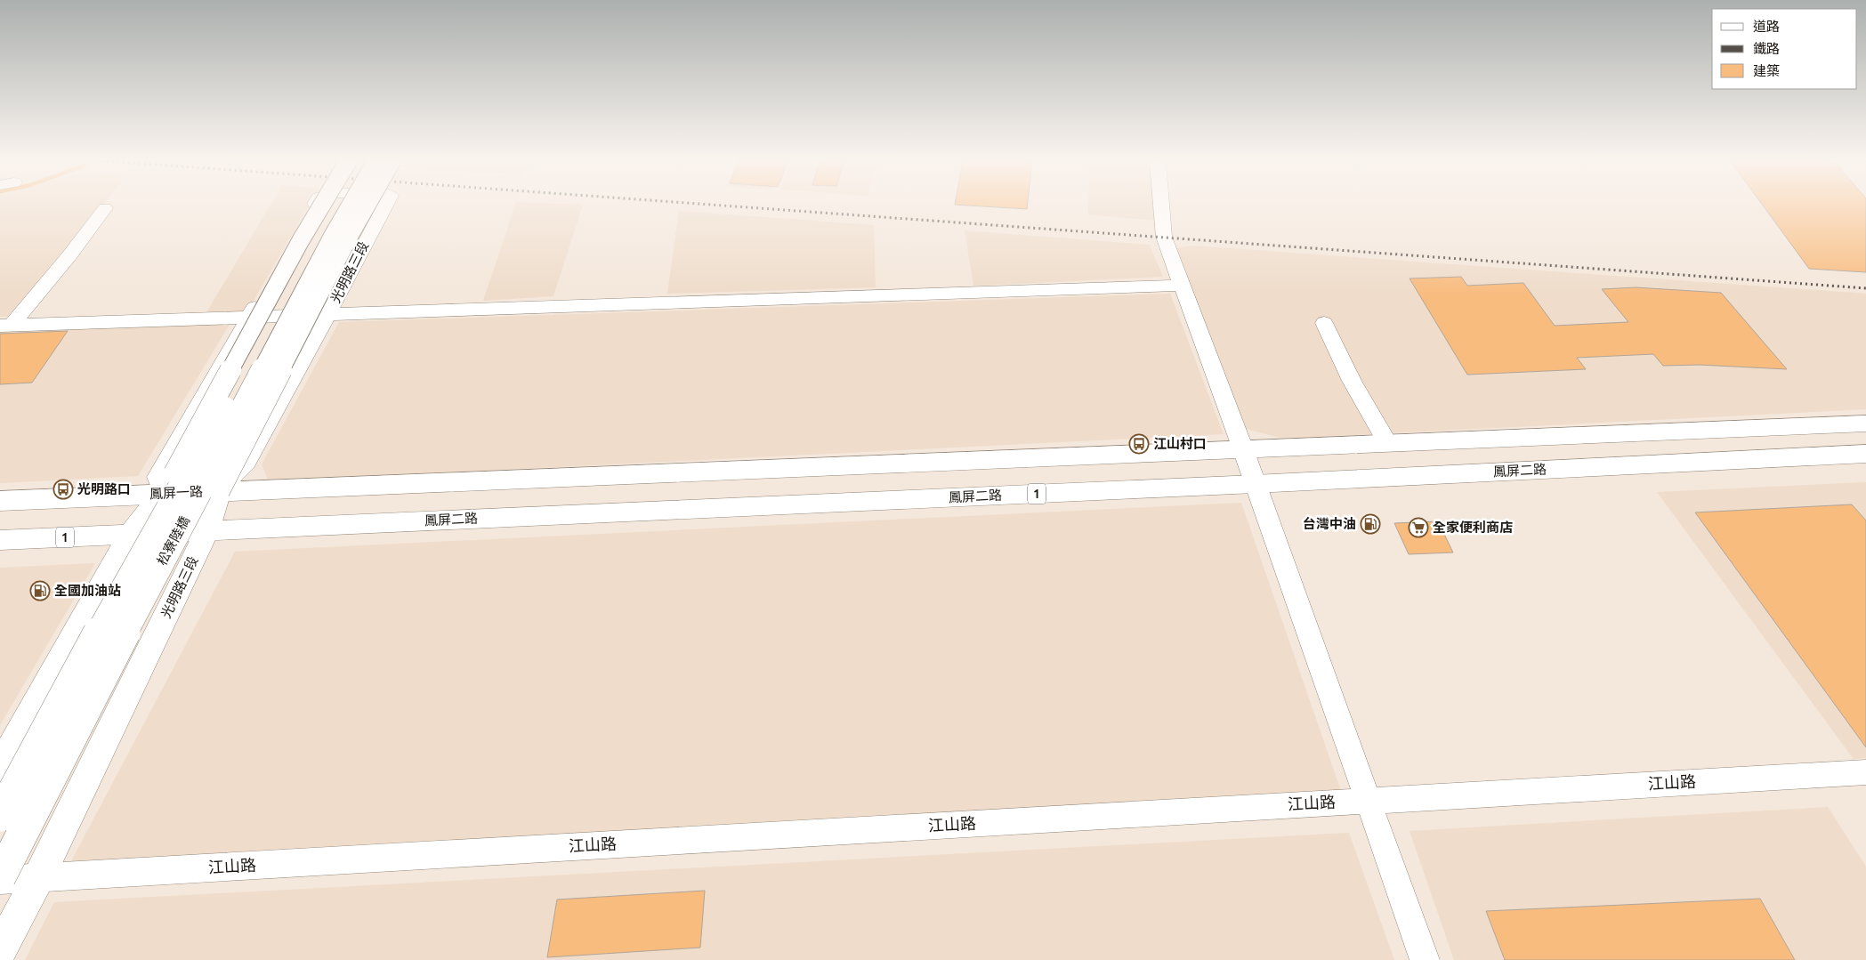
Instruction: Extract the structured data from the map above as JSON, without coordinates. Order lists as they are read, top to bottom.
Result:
{
  "streets": {
    "main road": [
      "光明路三段",
      "鳳屏二路",
      "鳳屏一路",
      "1",
      "松寮陸橋"
    ],
    "street": ["江山路"]
  },
  "crossings": [
    ["光明路三段", "鳳屏二路"],
    ["光明路三段", "鳳屏一路"],
    ["光明路三段", "1"],
    ["光明路三段", "江山路"],
    ["鳳屏二路", "1"],
    ["松寮陸橋", "江山路"]
  ],
  "places": {
    "bus stop": ["江山村口", "光明路口"],
    "fuel station": ["台灣中油", "全國加油站"],
    "supermarket": ["全家便利商店"]
  },
  "legend": ["道路", "鐵路", "建築"]
}
